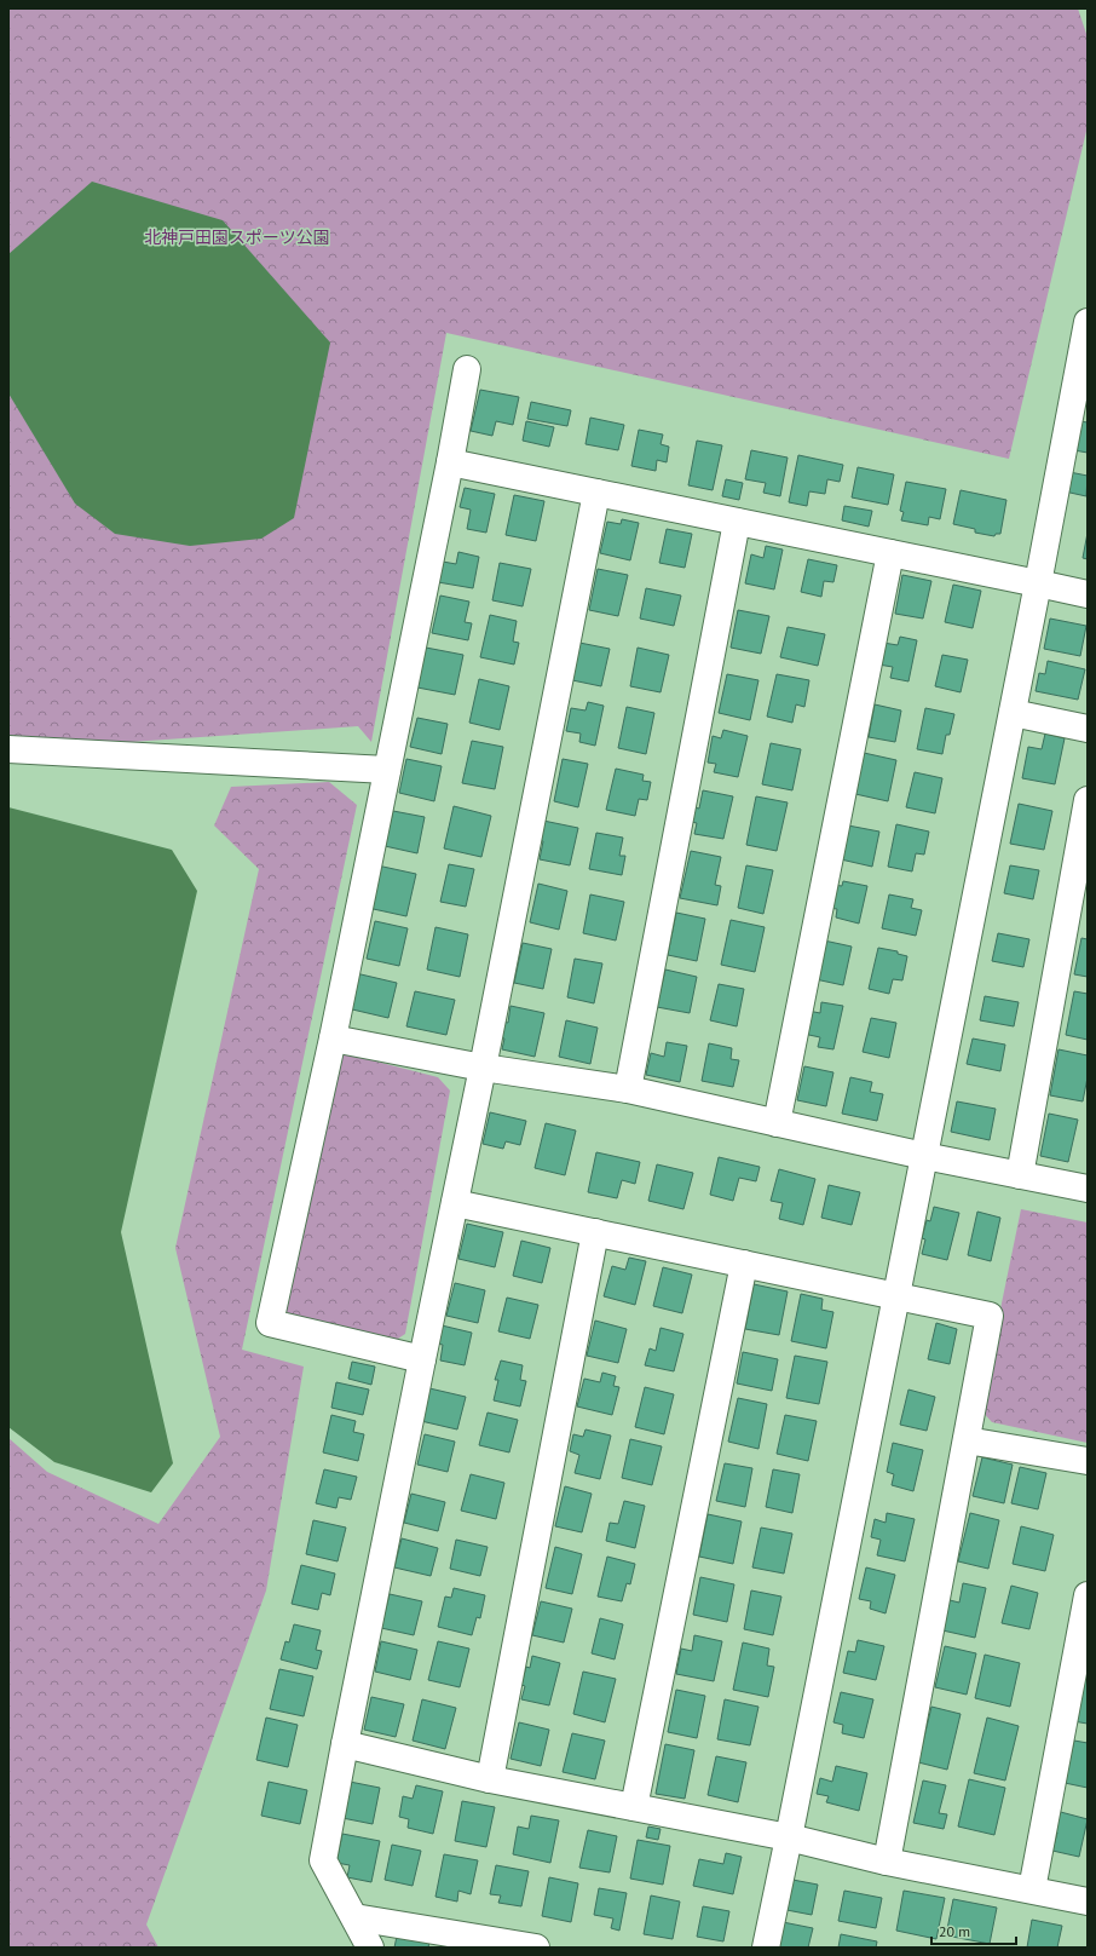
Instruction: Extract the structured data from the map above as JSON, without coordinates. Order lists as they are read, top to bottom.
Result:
{
  "parks": ["北神戸田園スポーツ公園"],
  "scale_bar": "20 m"
}
